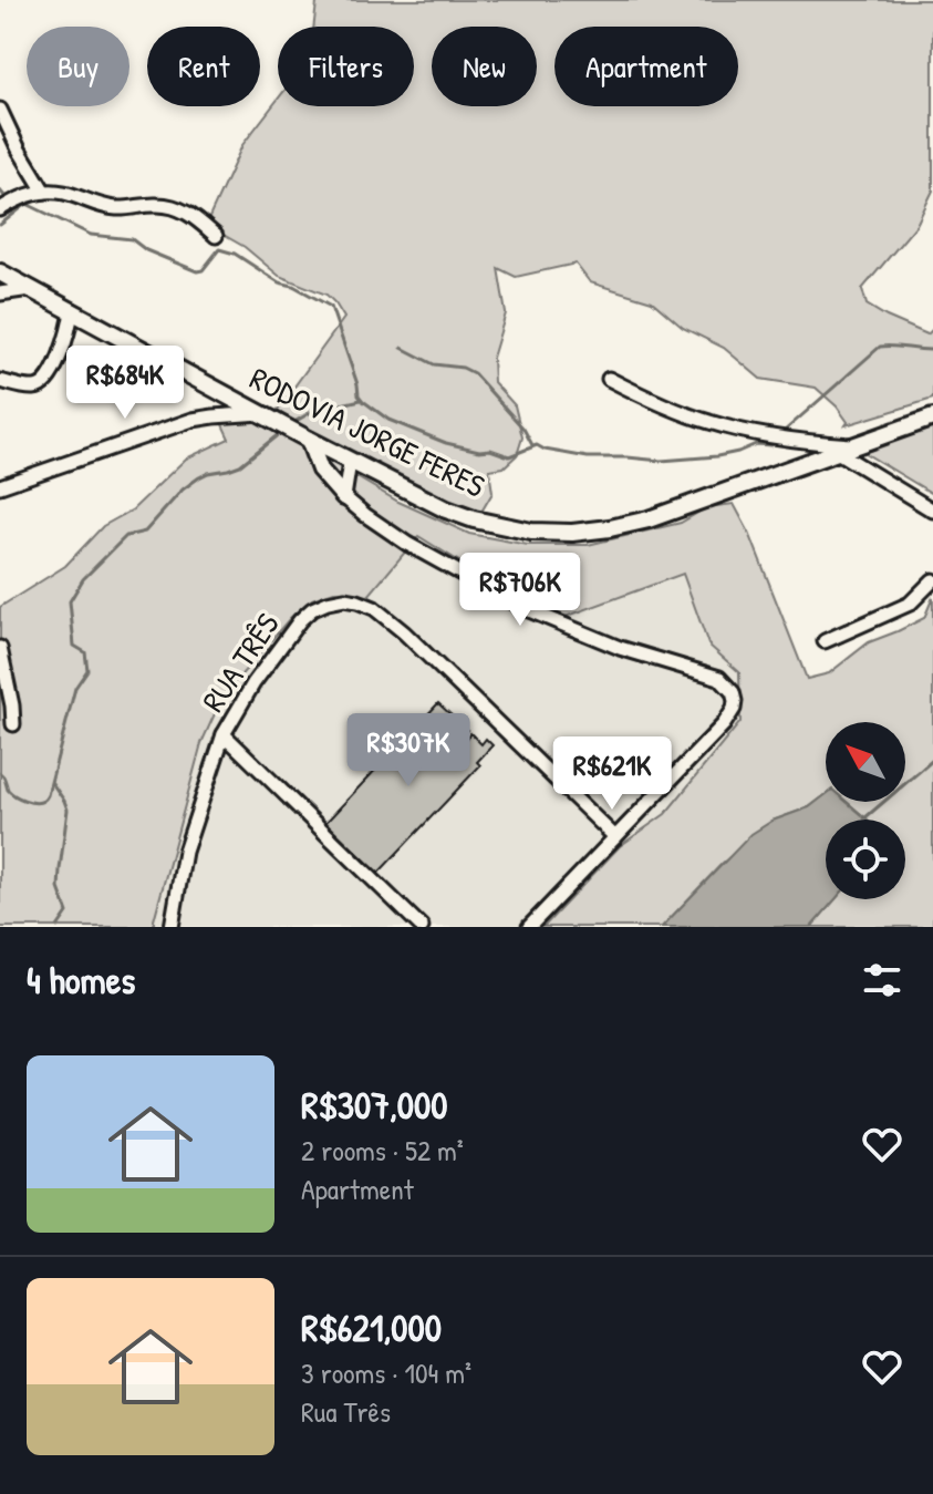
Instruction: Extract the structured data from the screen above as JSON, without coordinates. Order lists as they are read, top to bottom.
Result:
{
  "streets": {
    "main road": ["RODOVIA JORGE FERES"],
    "street": ["RUA TRÊS"]
  },
  "north": "top left",
  "page": {
    "chip": [
      "Buy",
      "Rent",
      "Filters",
      "New",
      "Apartment"
    ],
    "price": [
      "R$684K",
      "R$706K",
      "R$307K",
      "R$621K"
    ],
    "heading": "4 homes",
    "list": [
      {
        "name": "R$307,000",
        "note": "2 rooms · 52 m² · Apartment"
      },
      {
        "name": "R$621,000",
        "note": "3 rooms · 104 m² · Rua Três"
      }
    ]
  }
}
